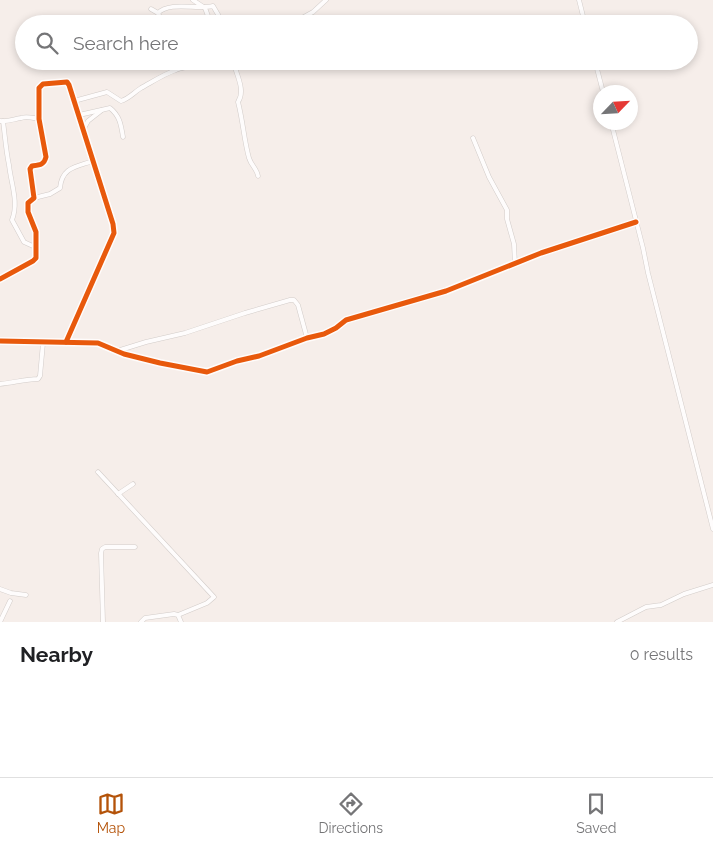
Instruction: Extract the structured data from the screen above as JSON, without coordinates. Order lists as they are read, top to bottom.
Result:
{
  "north": "top right",
  "page": {
    "search": "Search here",
    "heading": ["Nearby", "0 results"],
    "nav": ["Map", "Directions", "Saved"]
  }
}
